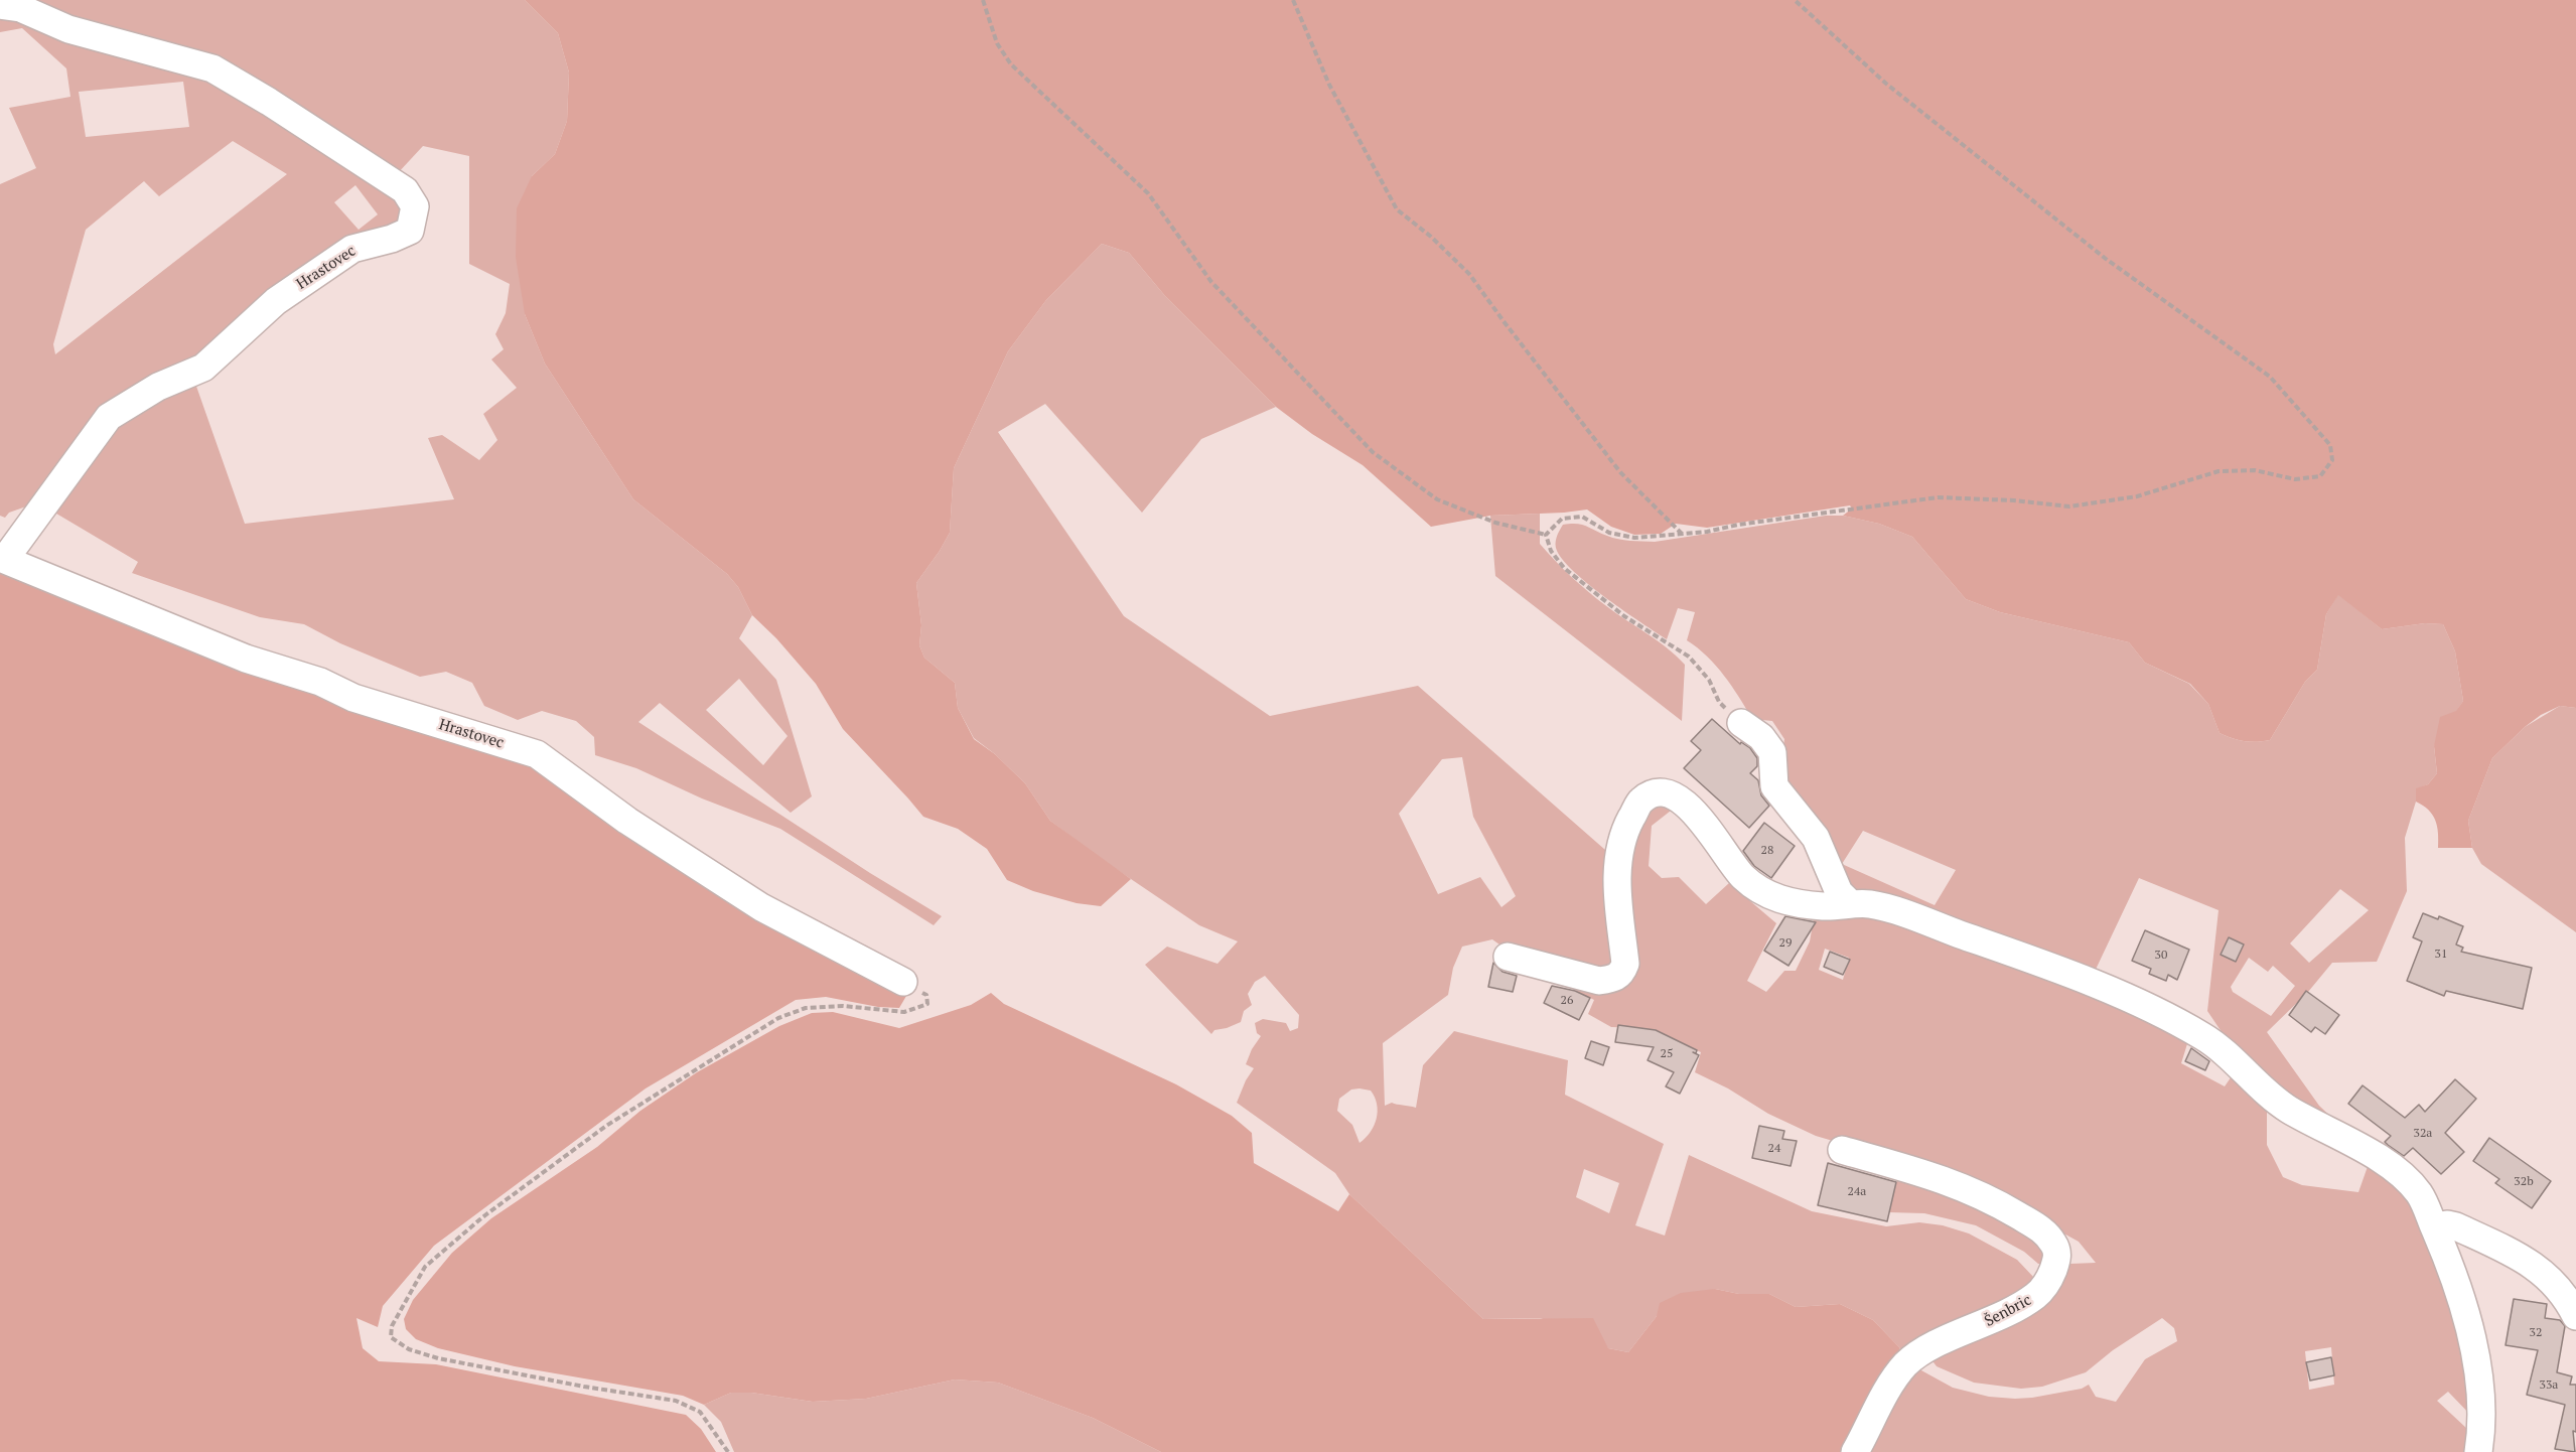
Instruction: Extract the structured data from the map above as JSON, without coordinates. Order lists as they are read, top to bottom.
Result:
{
  "streets": {
    "street": ["Hrastovec", "Šenbric"]
  },
  "house_numbers": [
    "28",
    "29",
    "31",
    "30",
    "26",
    "25",
    "32a",
    "24",
    "32b",
    "24a",
    "32",
    "33a"
  ]
}
